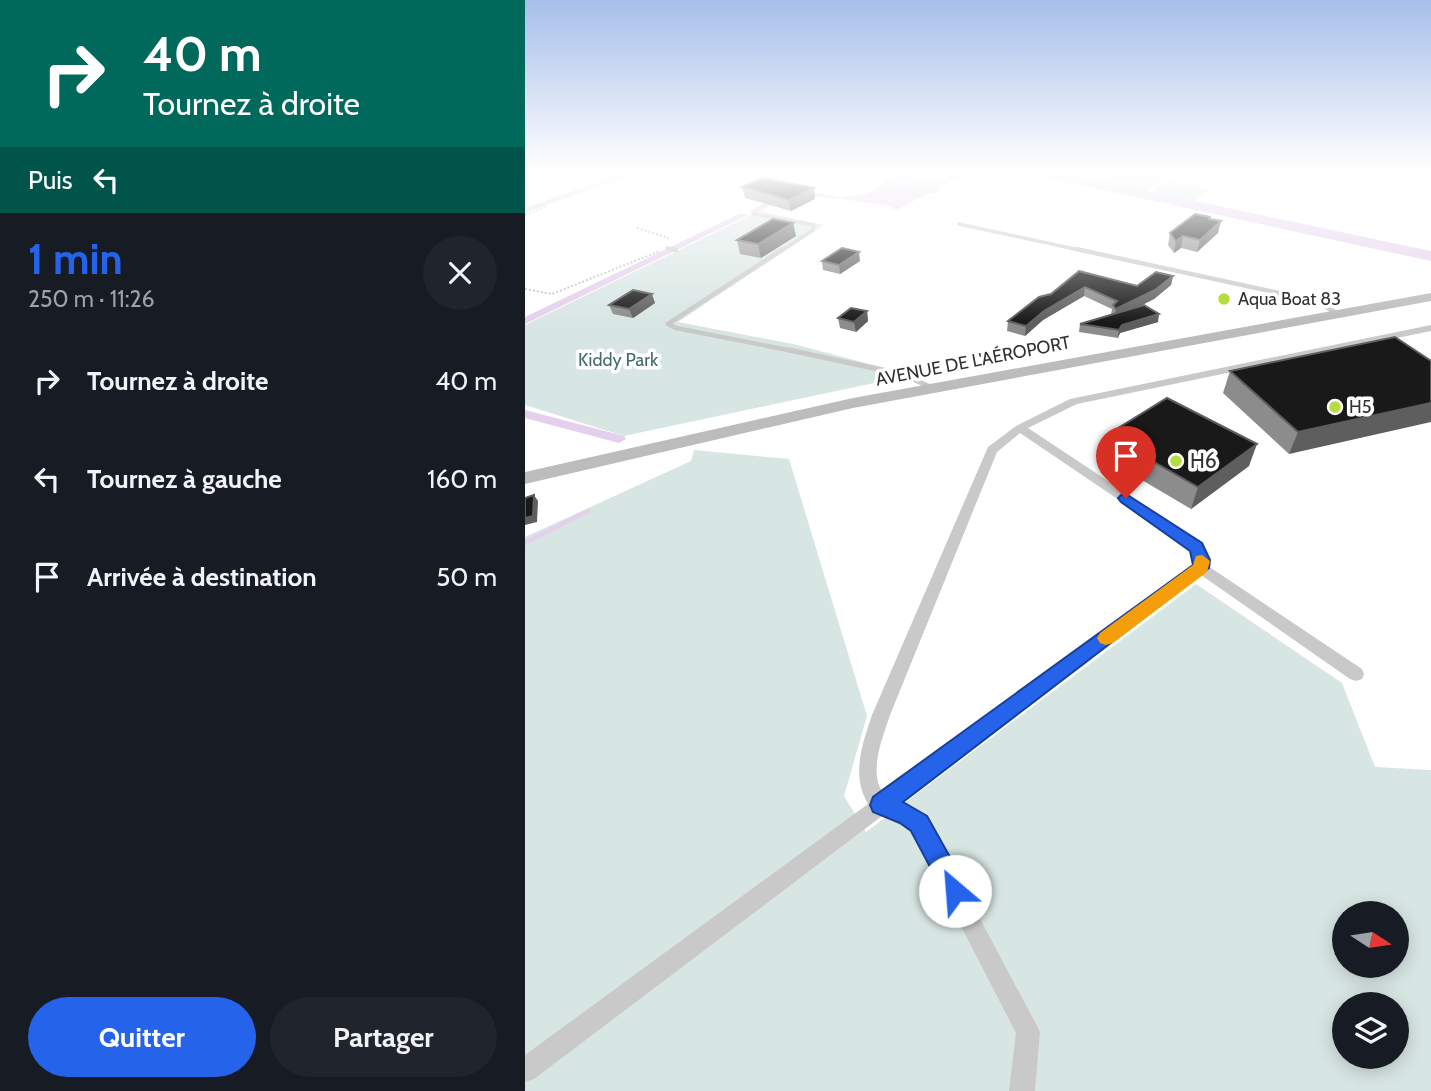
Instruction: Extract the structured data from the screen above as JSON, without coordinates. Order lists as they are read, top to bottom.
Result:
{
  "streets": {
    "main road": ["AVENUE DE L'AÉROPORT"]
  },
  "parks": ["Kiddy Park"],
  "places": ["Aqua Boat 83", "H5", "H6"],
  "north": "right",
  "page": {
    "turn": ["40 m", "Tournez à droite"],
    "then": "Puis",
    "heading": ["1 min", "250 m · 11:26"],
    "list": [
      {
        "name": "Tournez à droite",
        "value": "40 m"
      },
      {
        "name": "Tournez à gauche",
        "value": "160 m"
      },
      {
        "name": "Arrivée à destination",
        "value": "50 m"
      }
    ],
    "buttons": ["Quitter", "Partager"]
  }
}
